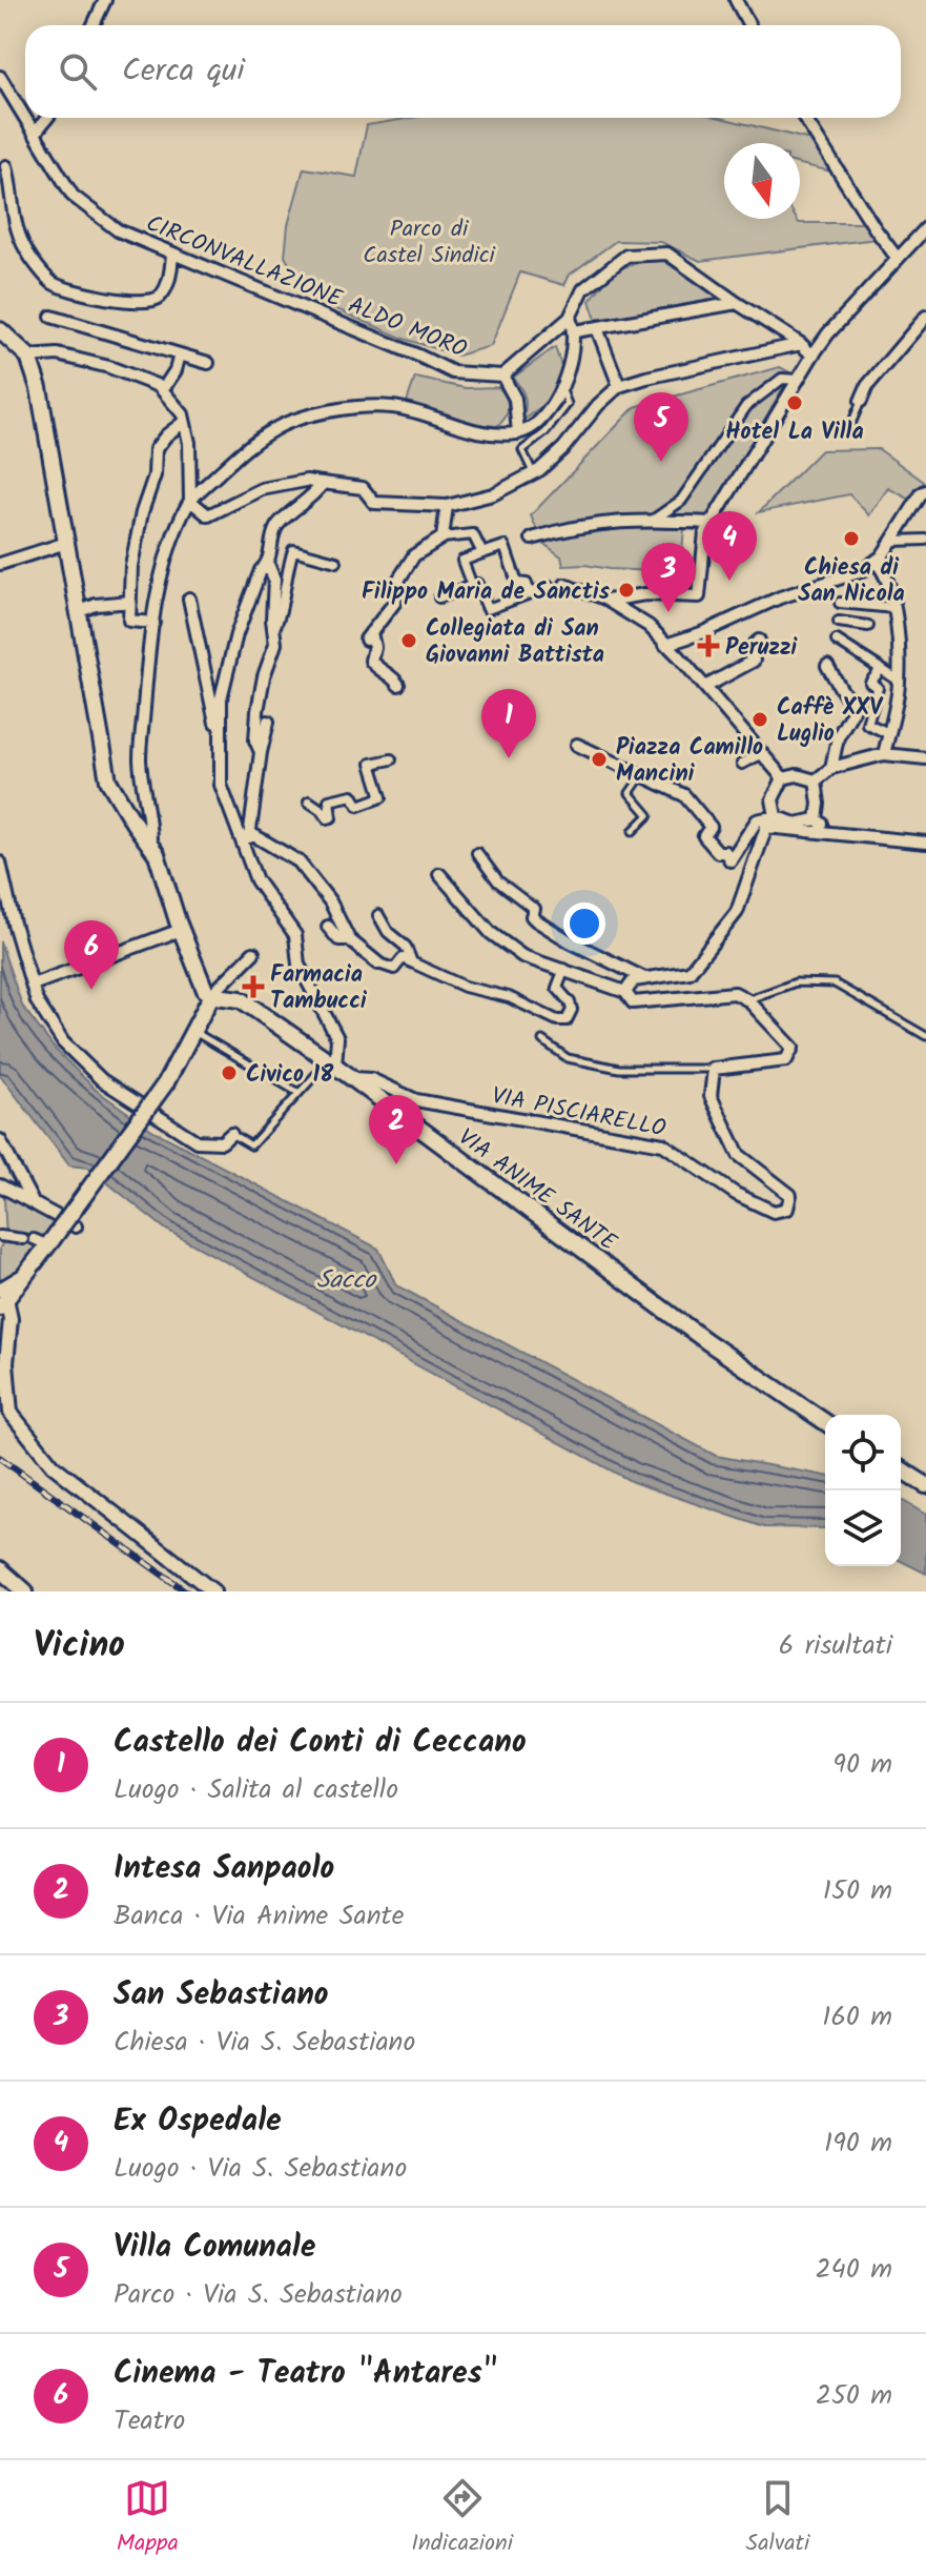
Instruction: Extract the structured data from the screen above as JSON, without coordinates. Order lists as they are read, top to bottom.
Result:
{
  "streets": {
    "main road": ["VIA ANIME SANTE"],
    "street": ["CIRCONVALLAZIONE ALDO MORO", "VIA PISCIARELLO"]
  },
  "crossings": [
    ["VIA PISCIARELLO", "VIA ANIME SANTE"]
  ],
  "water": ["Sacco"],
  "parks": ["Parco di Castel Sindici"],
  "places": {
    "other": [
      "Hotel La Villa",
      "Chiesa di San Nicola",
      "Filippo Maria de Sanctis",
      "Collegiata di San Giovanni Battista",
      "Caffè XXV Luglio",
      "Piazza Camillo Mancini",
      "Civico 18"
    ],
    "health": ["Peruzzi", "Farmacia Tambucci"]
  },
  "north": "bottom",
  "page": {
    "search": "Cerca qui",
    "pins": [
      "5",
      "4",
      "3",
      "1",
      "6",
      "2"
    ],
    "heading": ["Vicino", "6 risultati"],
    "list": [
      {
        "mark": "1",
        "name": "Castello dei Conti di Ceccano",
        "note": "Luogo · Salita al castello",
        "value": "90 m"
      },
      {
        "mark": "2",
        "name": "Intesa Sanpaolo",
        "note": "Banca · Via Anime Sante",
        "value": "150 m"
      },
      {
        "mark": "3",
        "name": "San Sebastiano",
        "note": "Chiesa · Via S. Sebastiano",
        "value": "160 m"
      },
      {
        "mark": "4",
        "name": "Ex Ospedale",
        "note": "Luogo · Via S. Sebastiano",
        "value": "190 m"
      },
      {
        "mark": "5",
        "name": "Villa Comunale",
        "note": "Parco · Via S. Sebastiano",
        "value": "240 m"
      },
      {
        "mark": "6",
        "name": "Cinema - Teatro \"Antares\"",
        "note": "Teatro",
        "value": "250 m"
      }
    ],
    "nav": ["Mappa", "Indicazioni", "Salvati"]
  }
}
